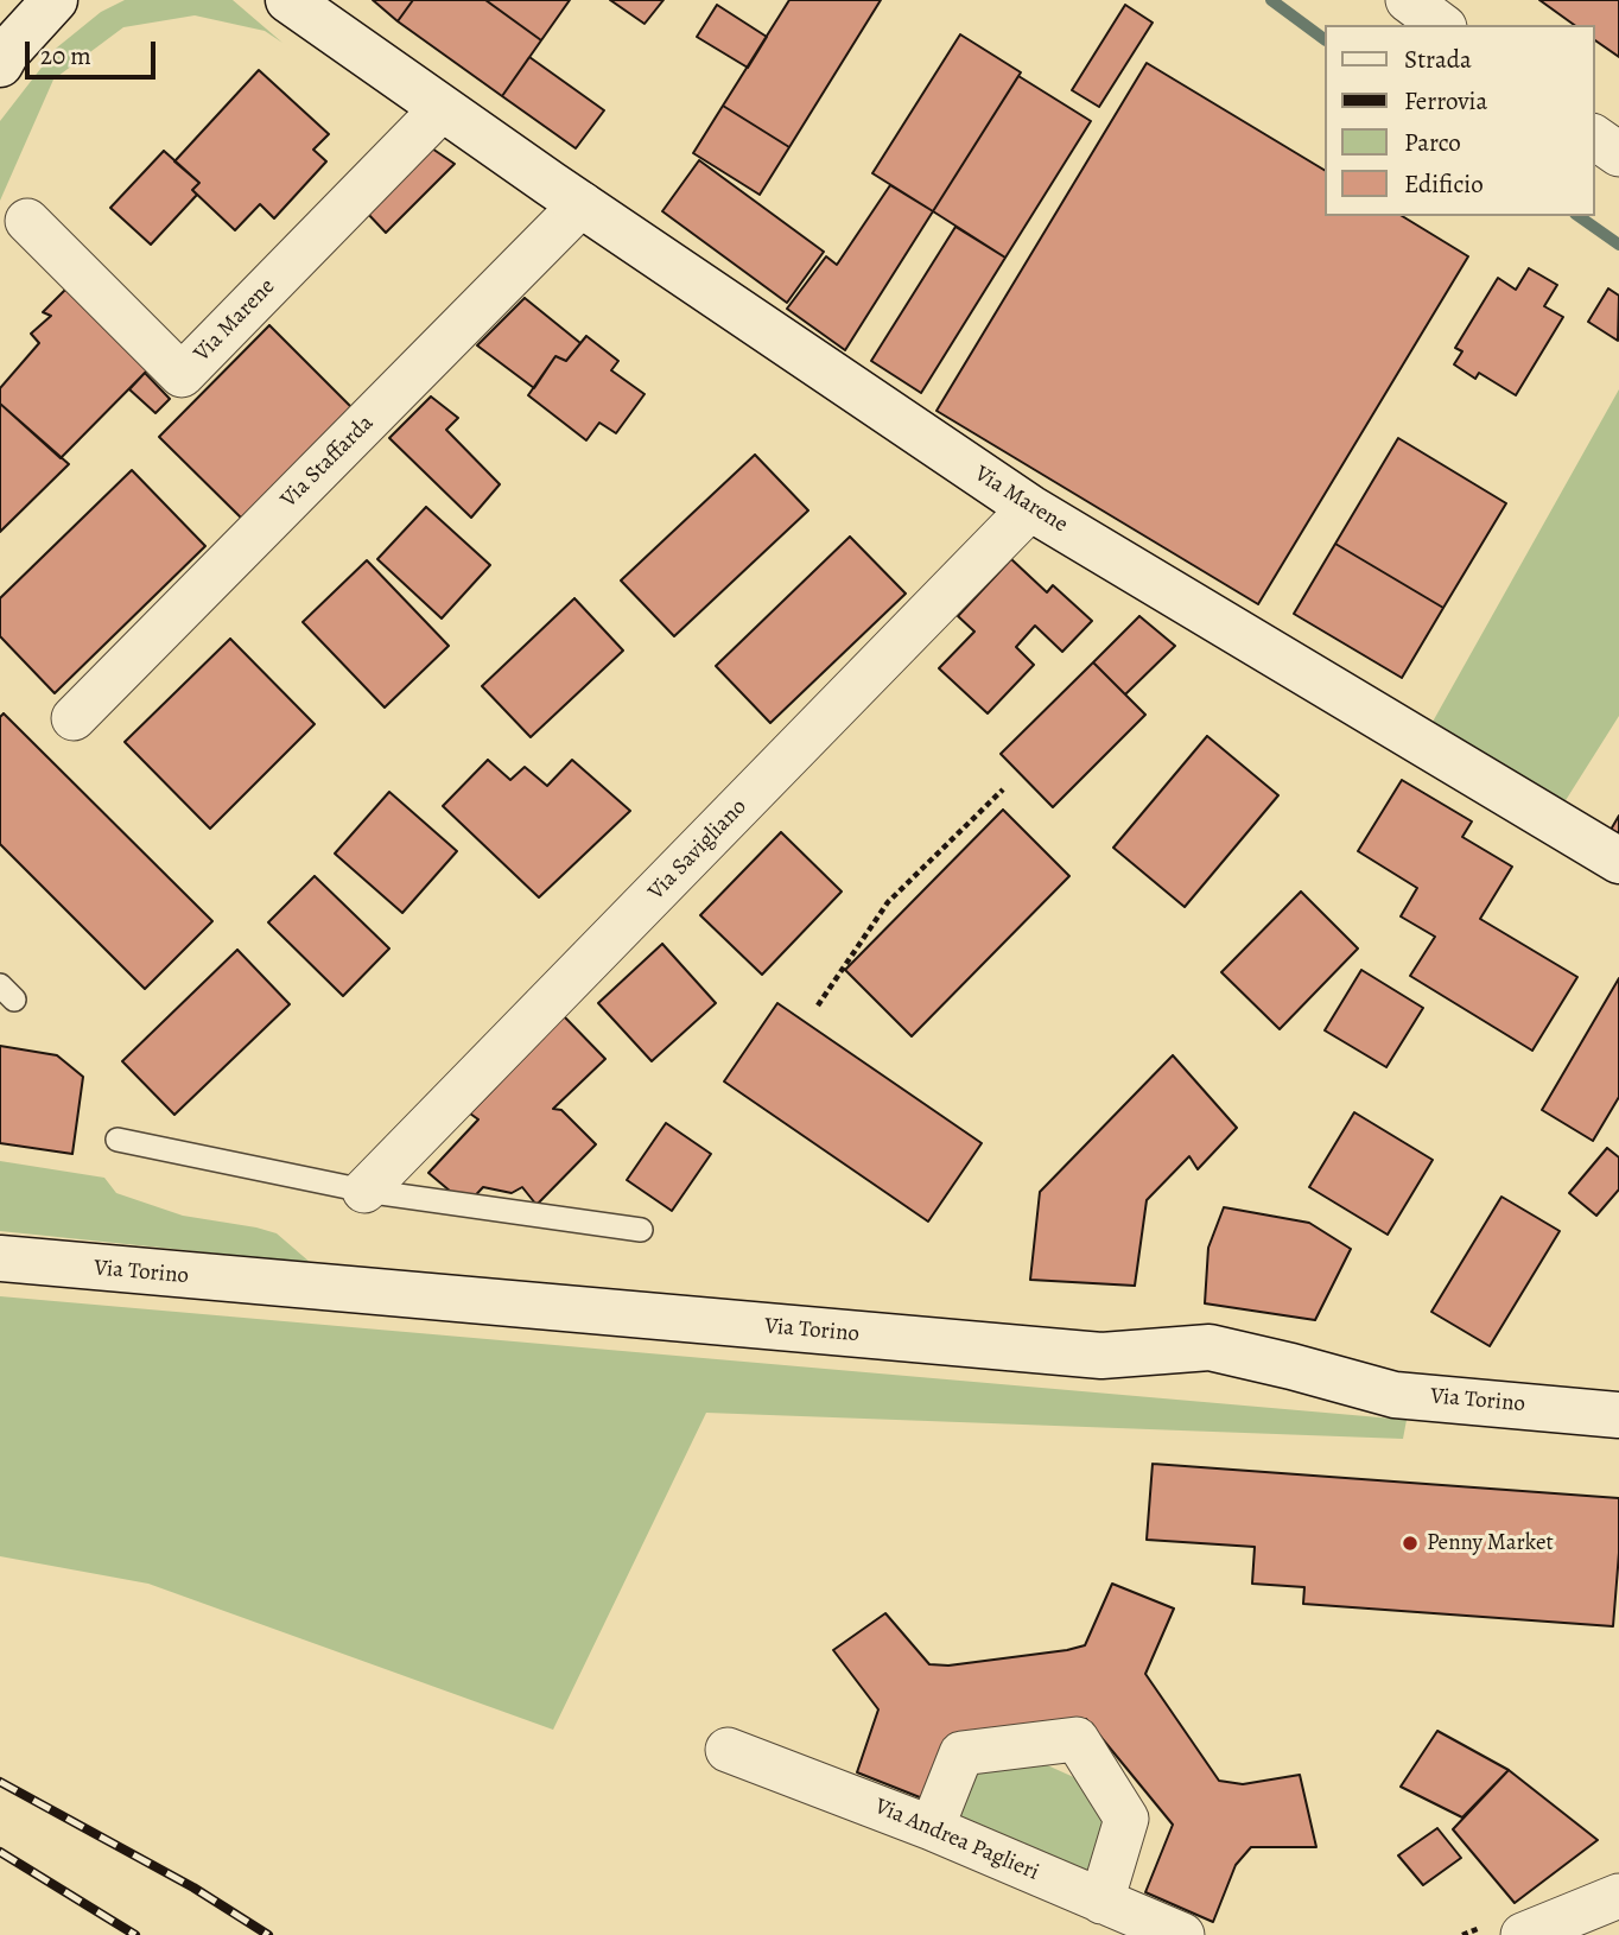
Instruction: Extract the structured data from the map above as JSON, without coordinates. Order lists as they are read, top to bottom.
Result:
{
  "streets": {
    "street": [
      "Via Marene",
      "Via Staffarda",
      "Via Savigliano",
      "Via Torino",
      "Via Andrea Paglieri"
    ]
  },
  "crossings": [
    ["Via Marene", "Via Staffarda"],
    ["Via Marene", "Via Savigliano"]
  ],
  "places": ["Penny Market"],
  "legend": [
    "Strada",
    "Ferrovia",
    "Parco",
    "Edificio"
  ],
  "scale_bar": "20 m"
}
